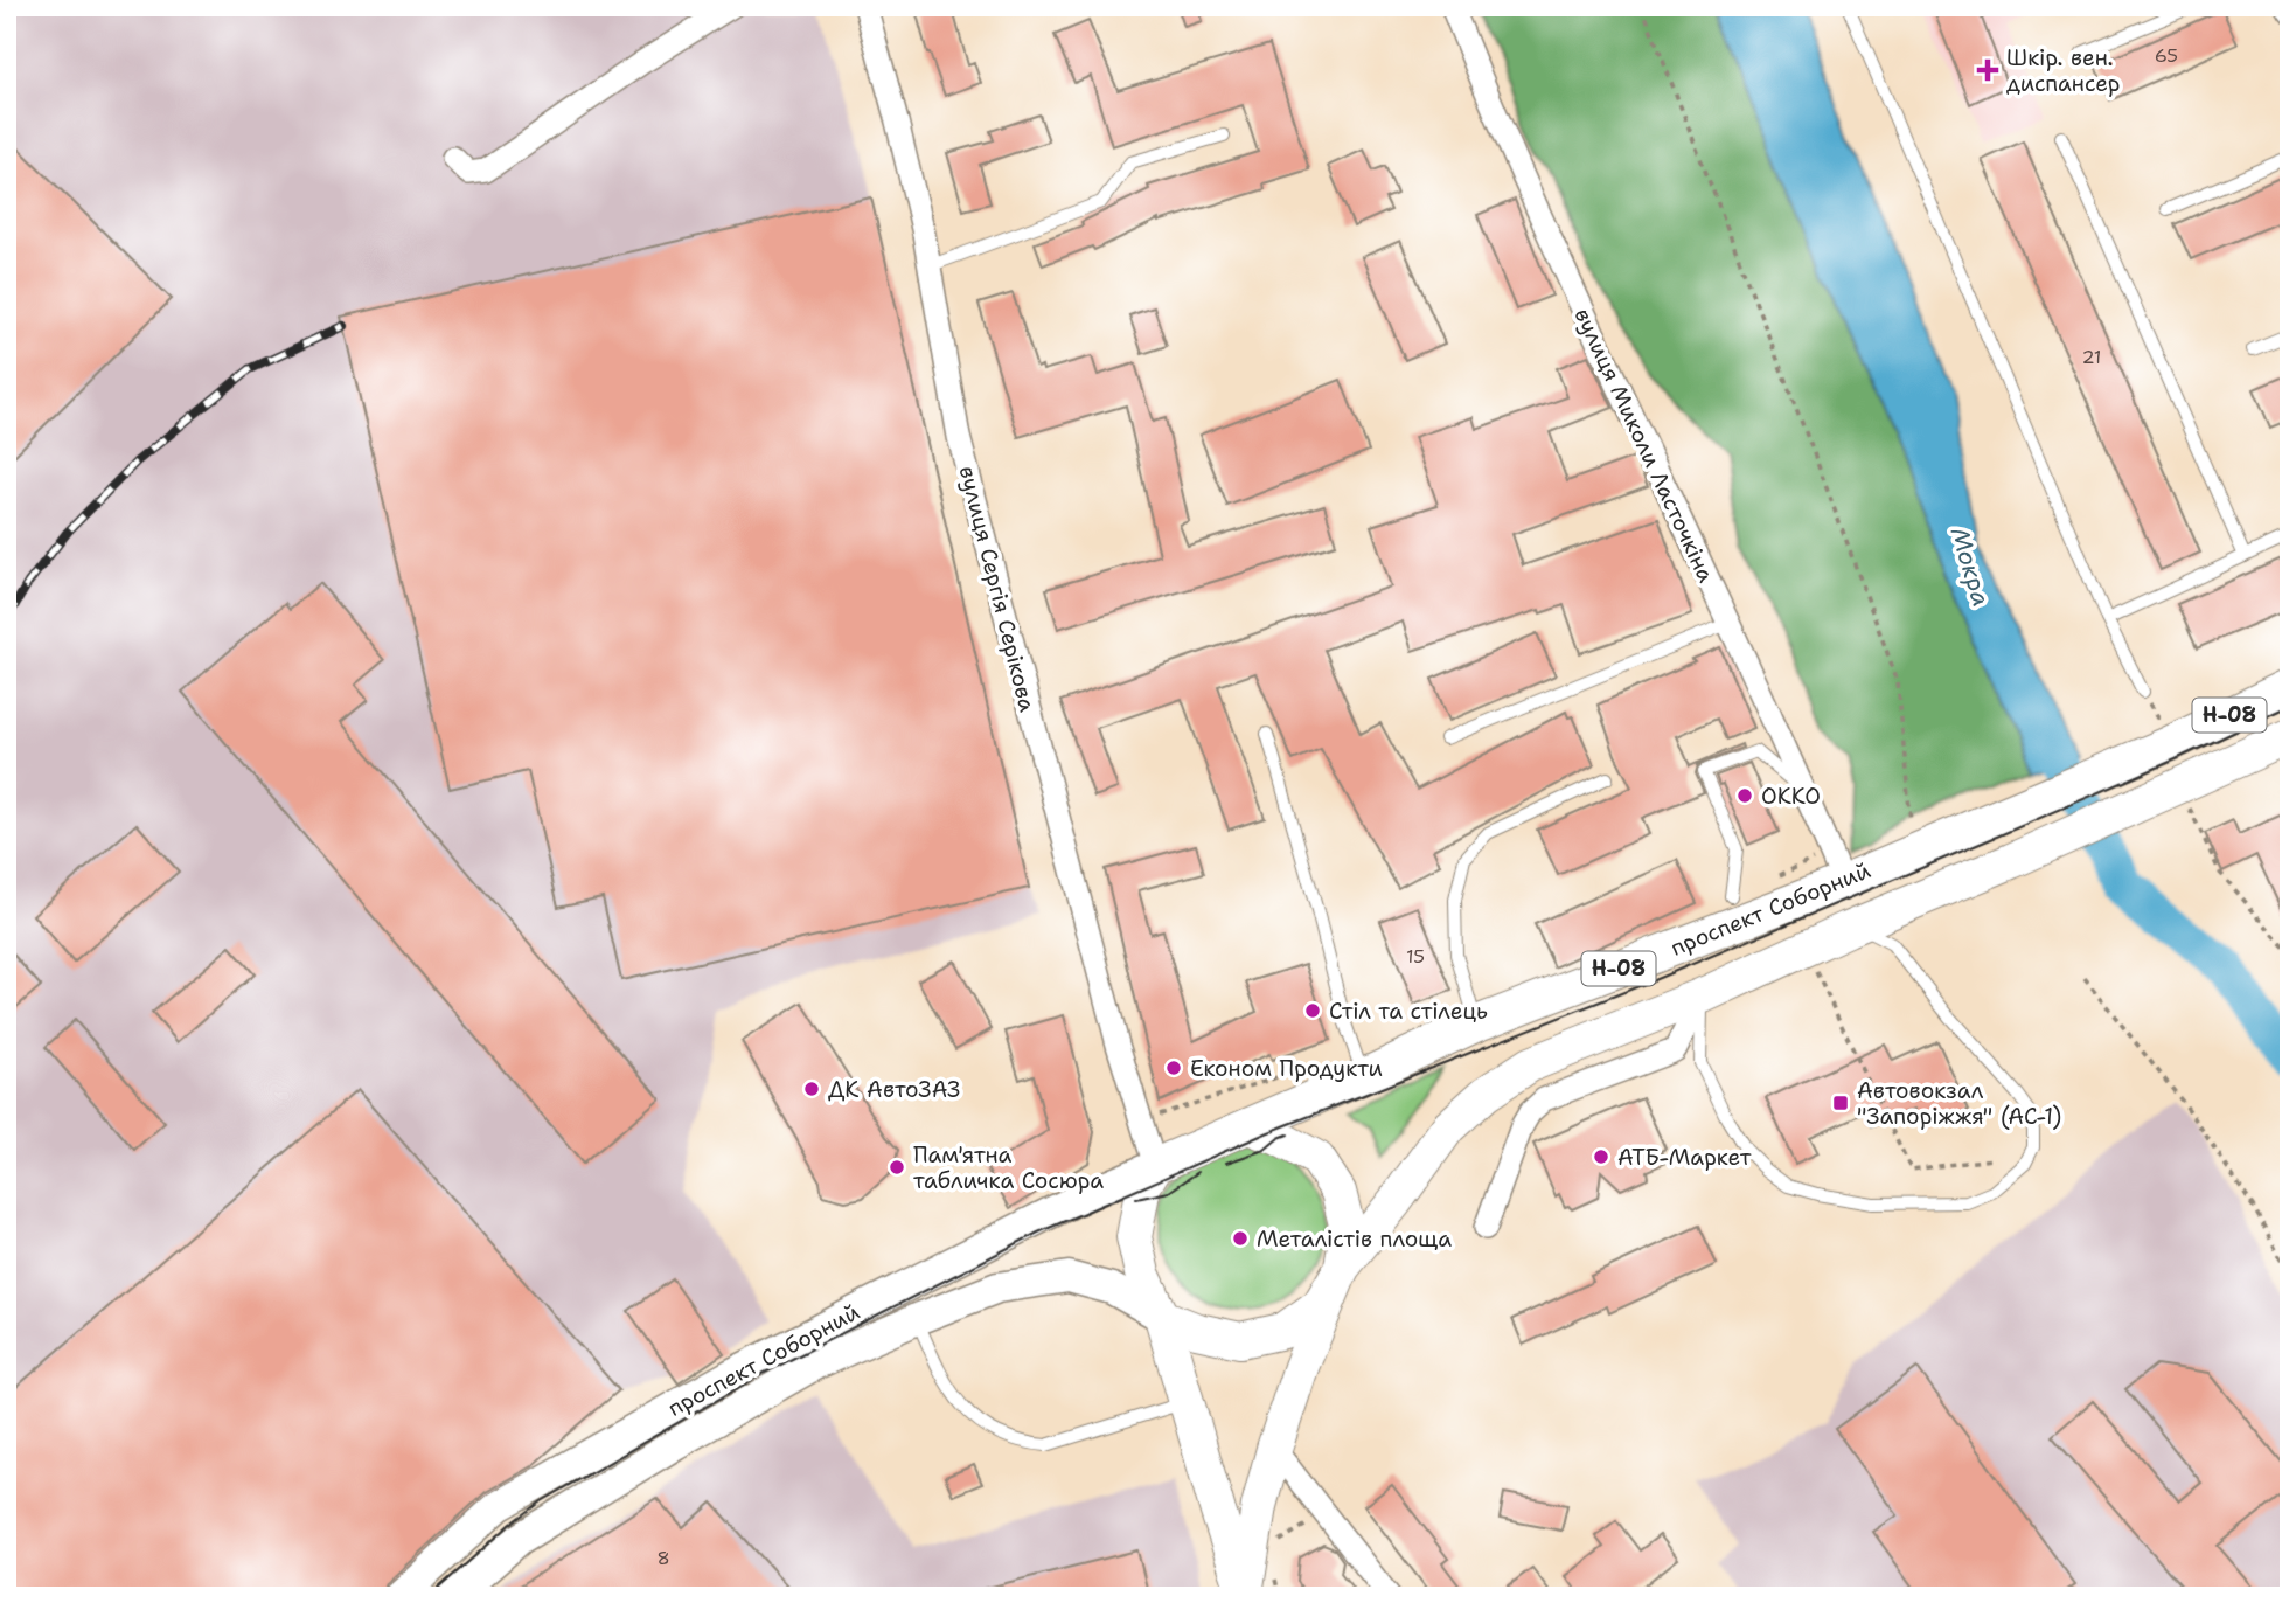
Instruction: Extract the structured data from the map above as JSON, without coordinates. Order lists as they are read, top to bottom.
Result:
{
  "streets": {
    "main road": ["Н-08", "проспект Соборний"],
    "street": ["вулиця Миколи Ласточкіна", "вулиця Сергія Серікова"]
  },
  "crossings": [
    ["вулиця Миколи Ласточкіна", "проспект Соборний"],
    ["вулиця Сергія Серікова", "Н-08"],
    ["вулиця Сергія Серікова", "проспект Соборний"],
    ["Н-08", "проспект Соборний"]
  ],
  "water": ["Мокра"],
  "places": {
    "health": ["Шкір. вен. диспансер"],
    "other": [
      "ОККО",
      "Стіл та стілець",
      "Економ Продукти",
      "ДК АвтоЗАЗ",
      "АТБ-Маркет",
      "Пам'ятна табличка Сосюра",
      "Металістів площа"
    ],
    "transit": ["Автовокзал \"Запоріжжя\" (АС-1)"]
  },
  "house_numbers": [
    "65",
    "21",
    "15",
    "8"
  ]
}
